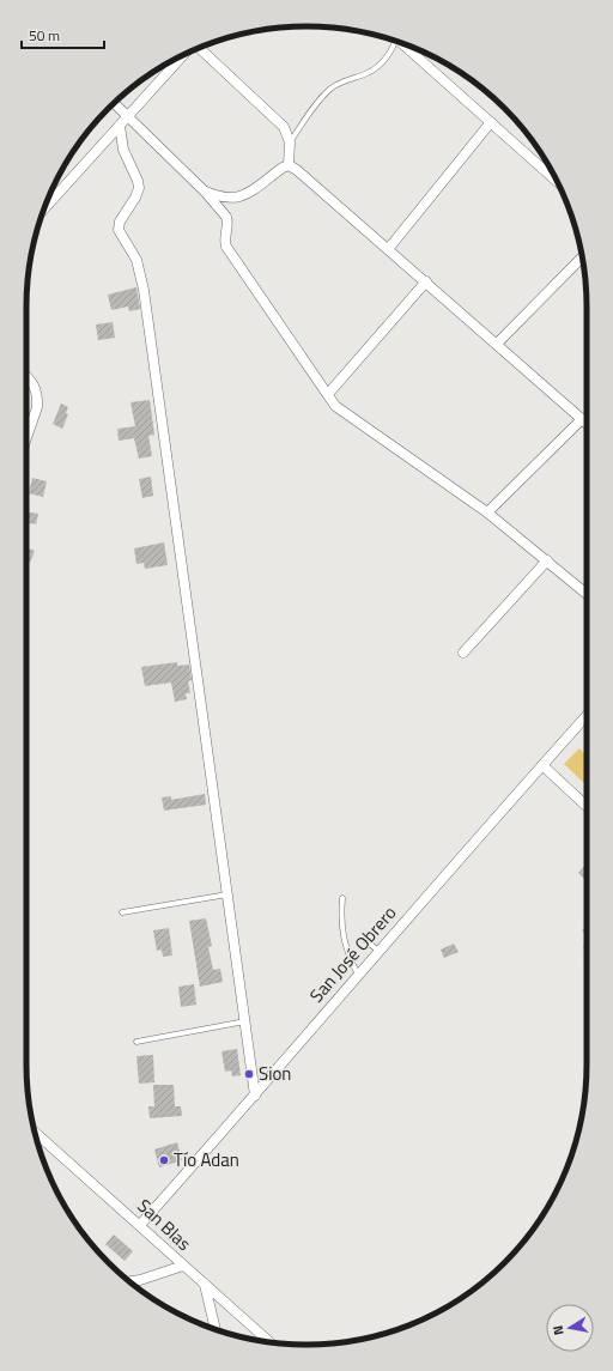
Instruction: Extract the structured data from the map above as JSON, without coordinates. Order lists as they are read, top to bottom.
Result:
{
  "streets": {
    "street": ["San José Obrero", "San Blas"]
  },
  "crossings": [
    ["San José Obrero", "San Blas"]
  ],
  "places": ["Sion", "Tío Adan"],
  "scale_bar": "50 m",
  "north": "left"
}
